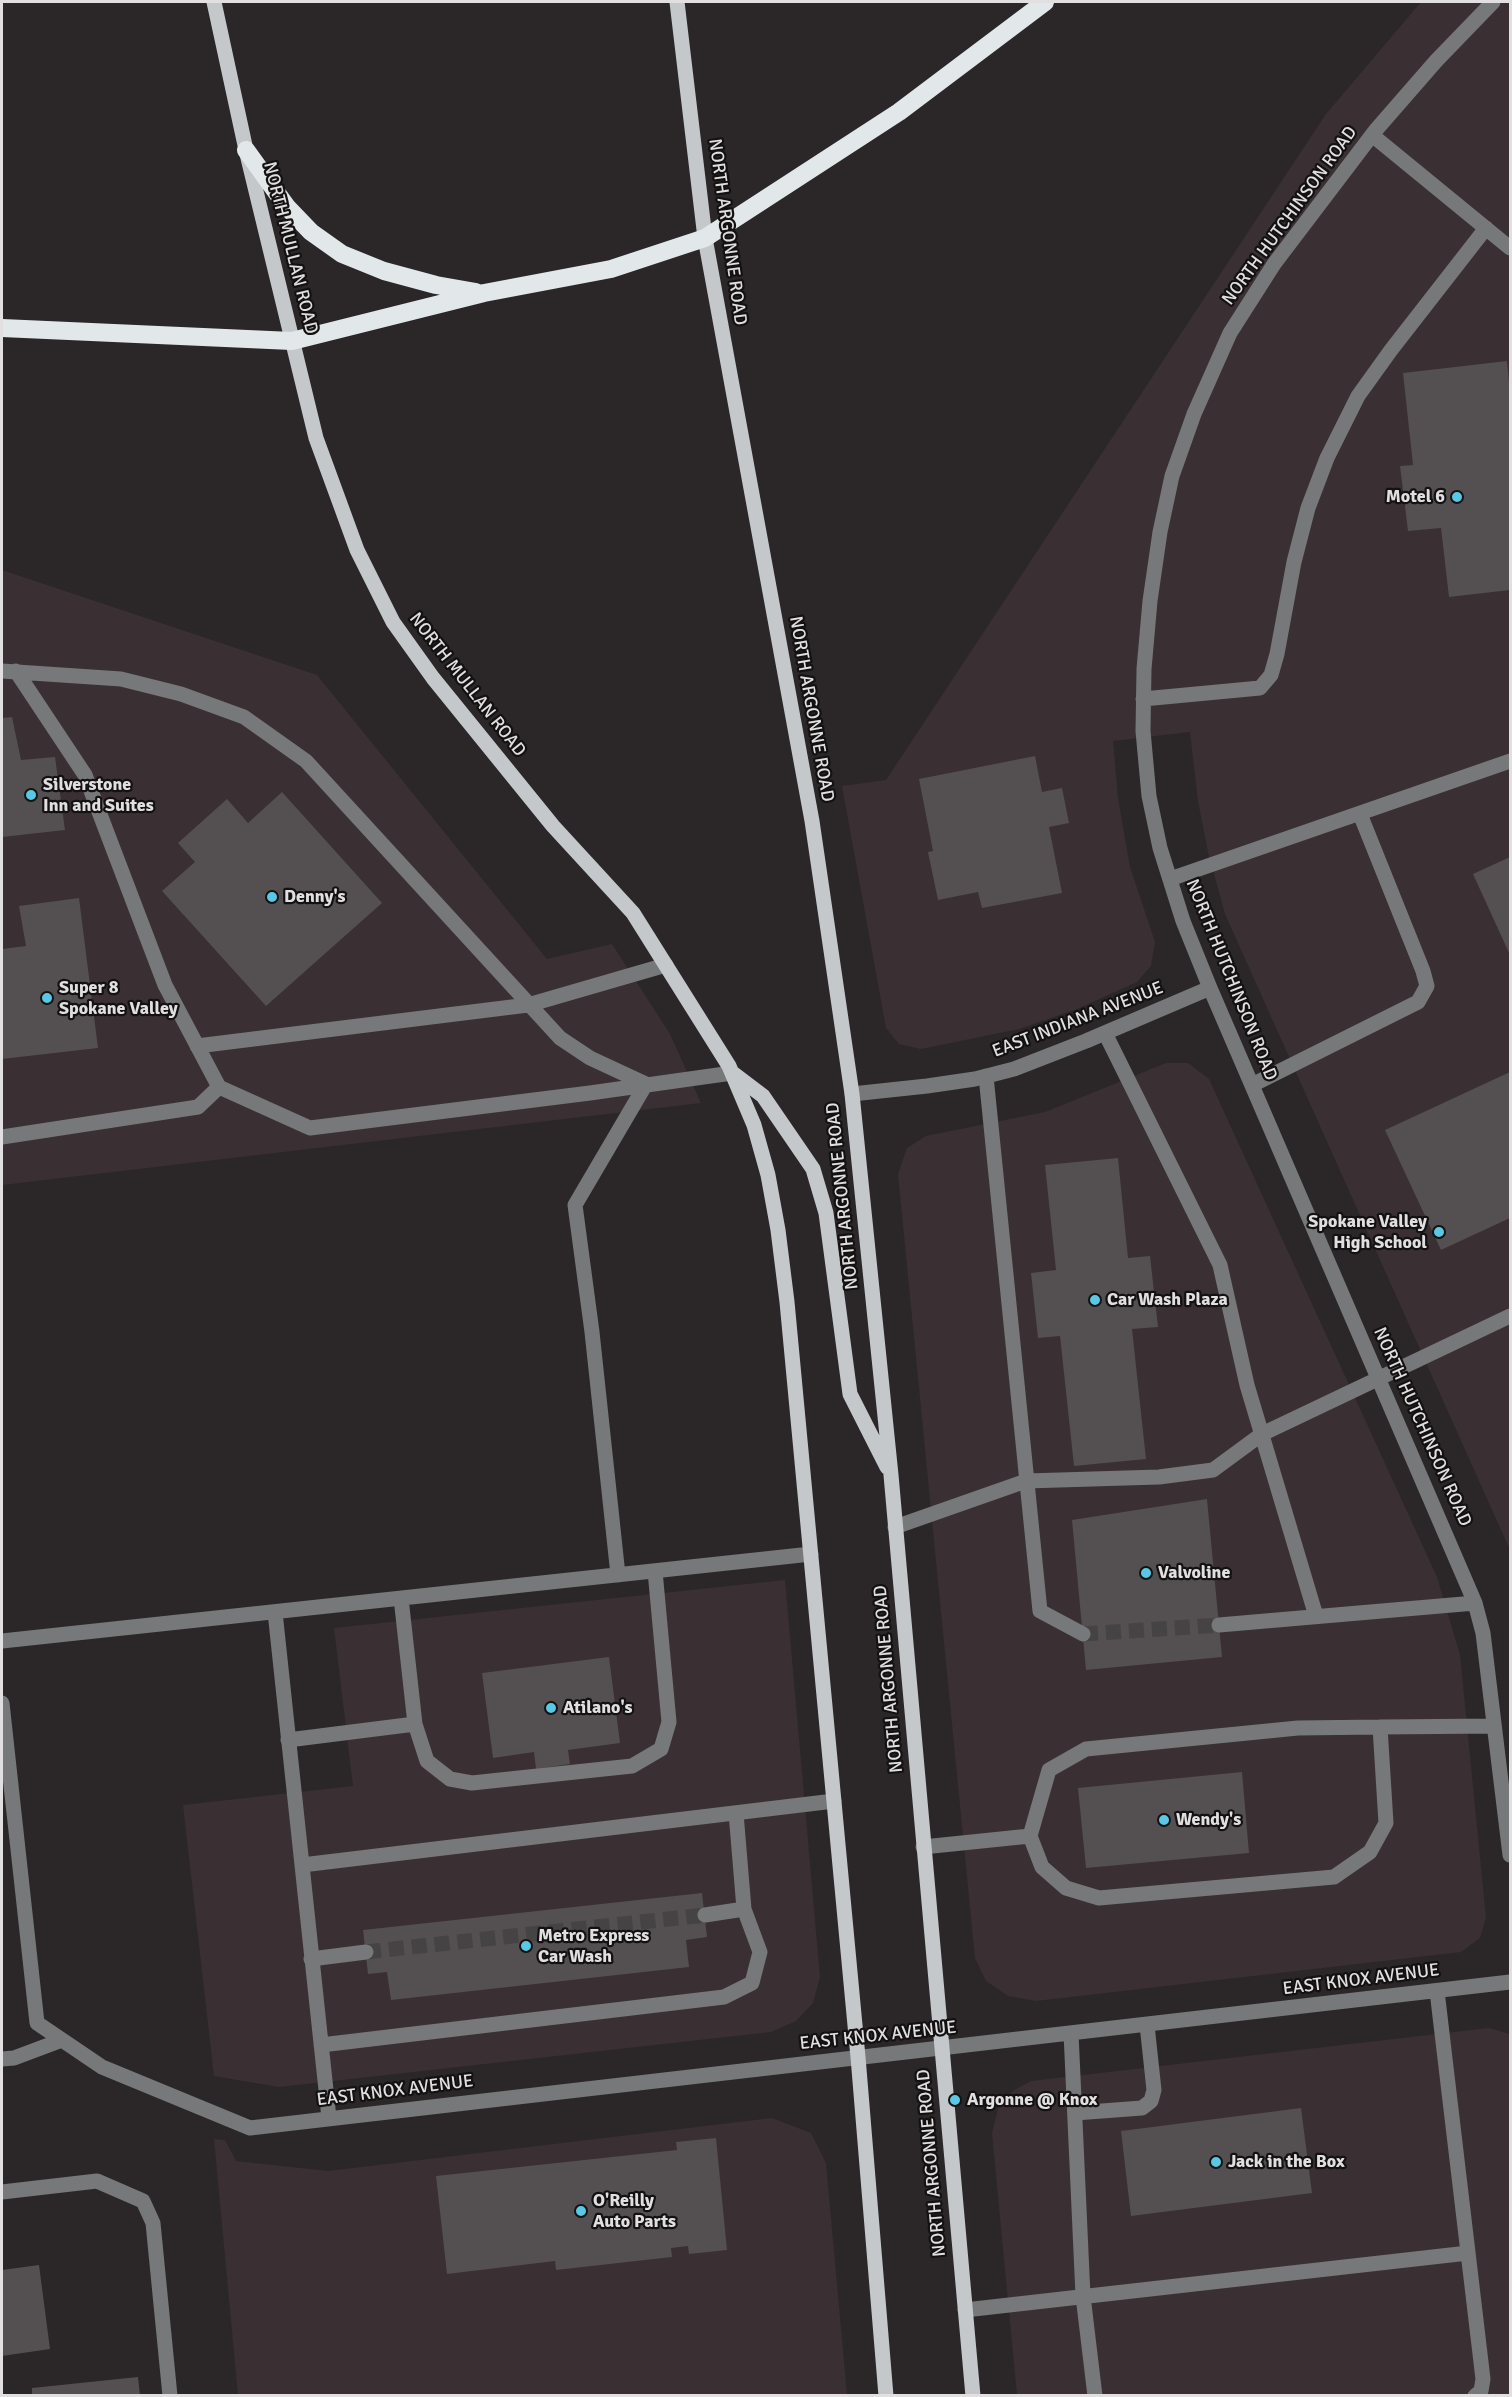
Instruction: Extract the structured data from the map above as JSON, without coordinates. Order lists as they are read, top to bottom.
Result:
{
  "streets": {
    "main road": ["NORTH ARGONNE ROAD", "NORTH MULLAN ROAD"],
    "street": ["NORTH HUTCHINSON ROAD", "EAST INDIANA AVENUE", "EAST KNOX AVENUE"]
  },
  "crossings": [
    ["NORTH HUTCHINSON ROAD", "EAST INDIANA AVENUE"],
    ["NORTH ARGONNE ROAD", "EAST INDIANA AVENUE"],
    ["NORTH ARGONNE ROAD", "EAST KNOX AVENUE"]
  ],
  "places": [
    "Motel 6",
    "Silverstone Inn and Suites",
    "Denny's",
    "Super 8 Spokane Valley",
    "Spokane Valley High School",
    "Car Wash Plaza",
    "Valvoline",
    "Atilano's",
    "Wendy's",
    "Metro Express Car Wash",
    "Argonne @ Knox",
    "Jack in the Box",
    "O'Reilly Auto Parts"
  ]
}
